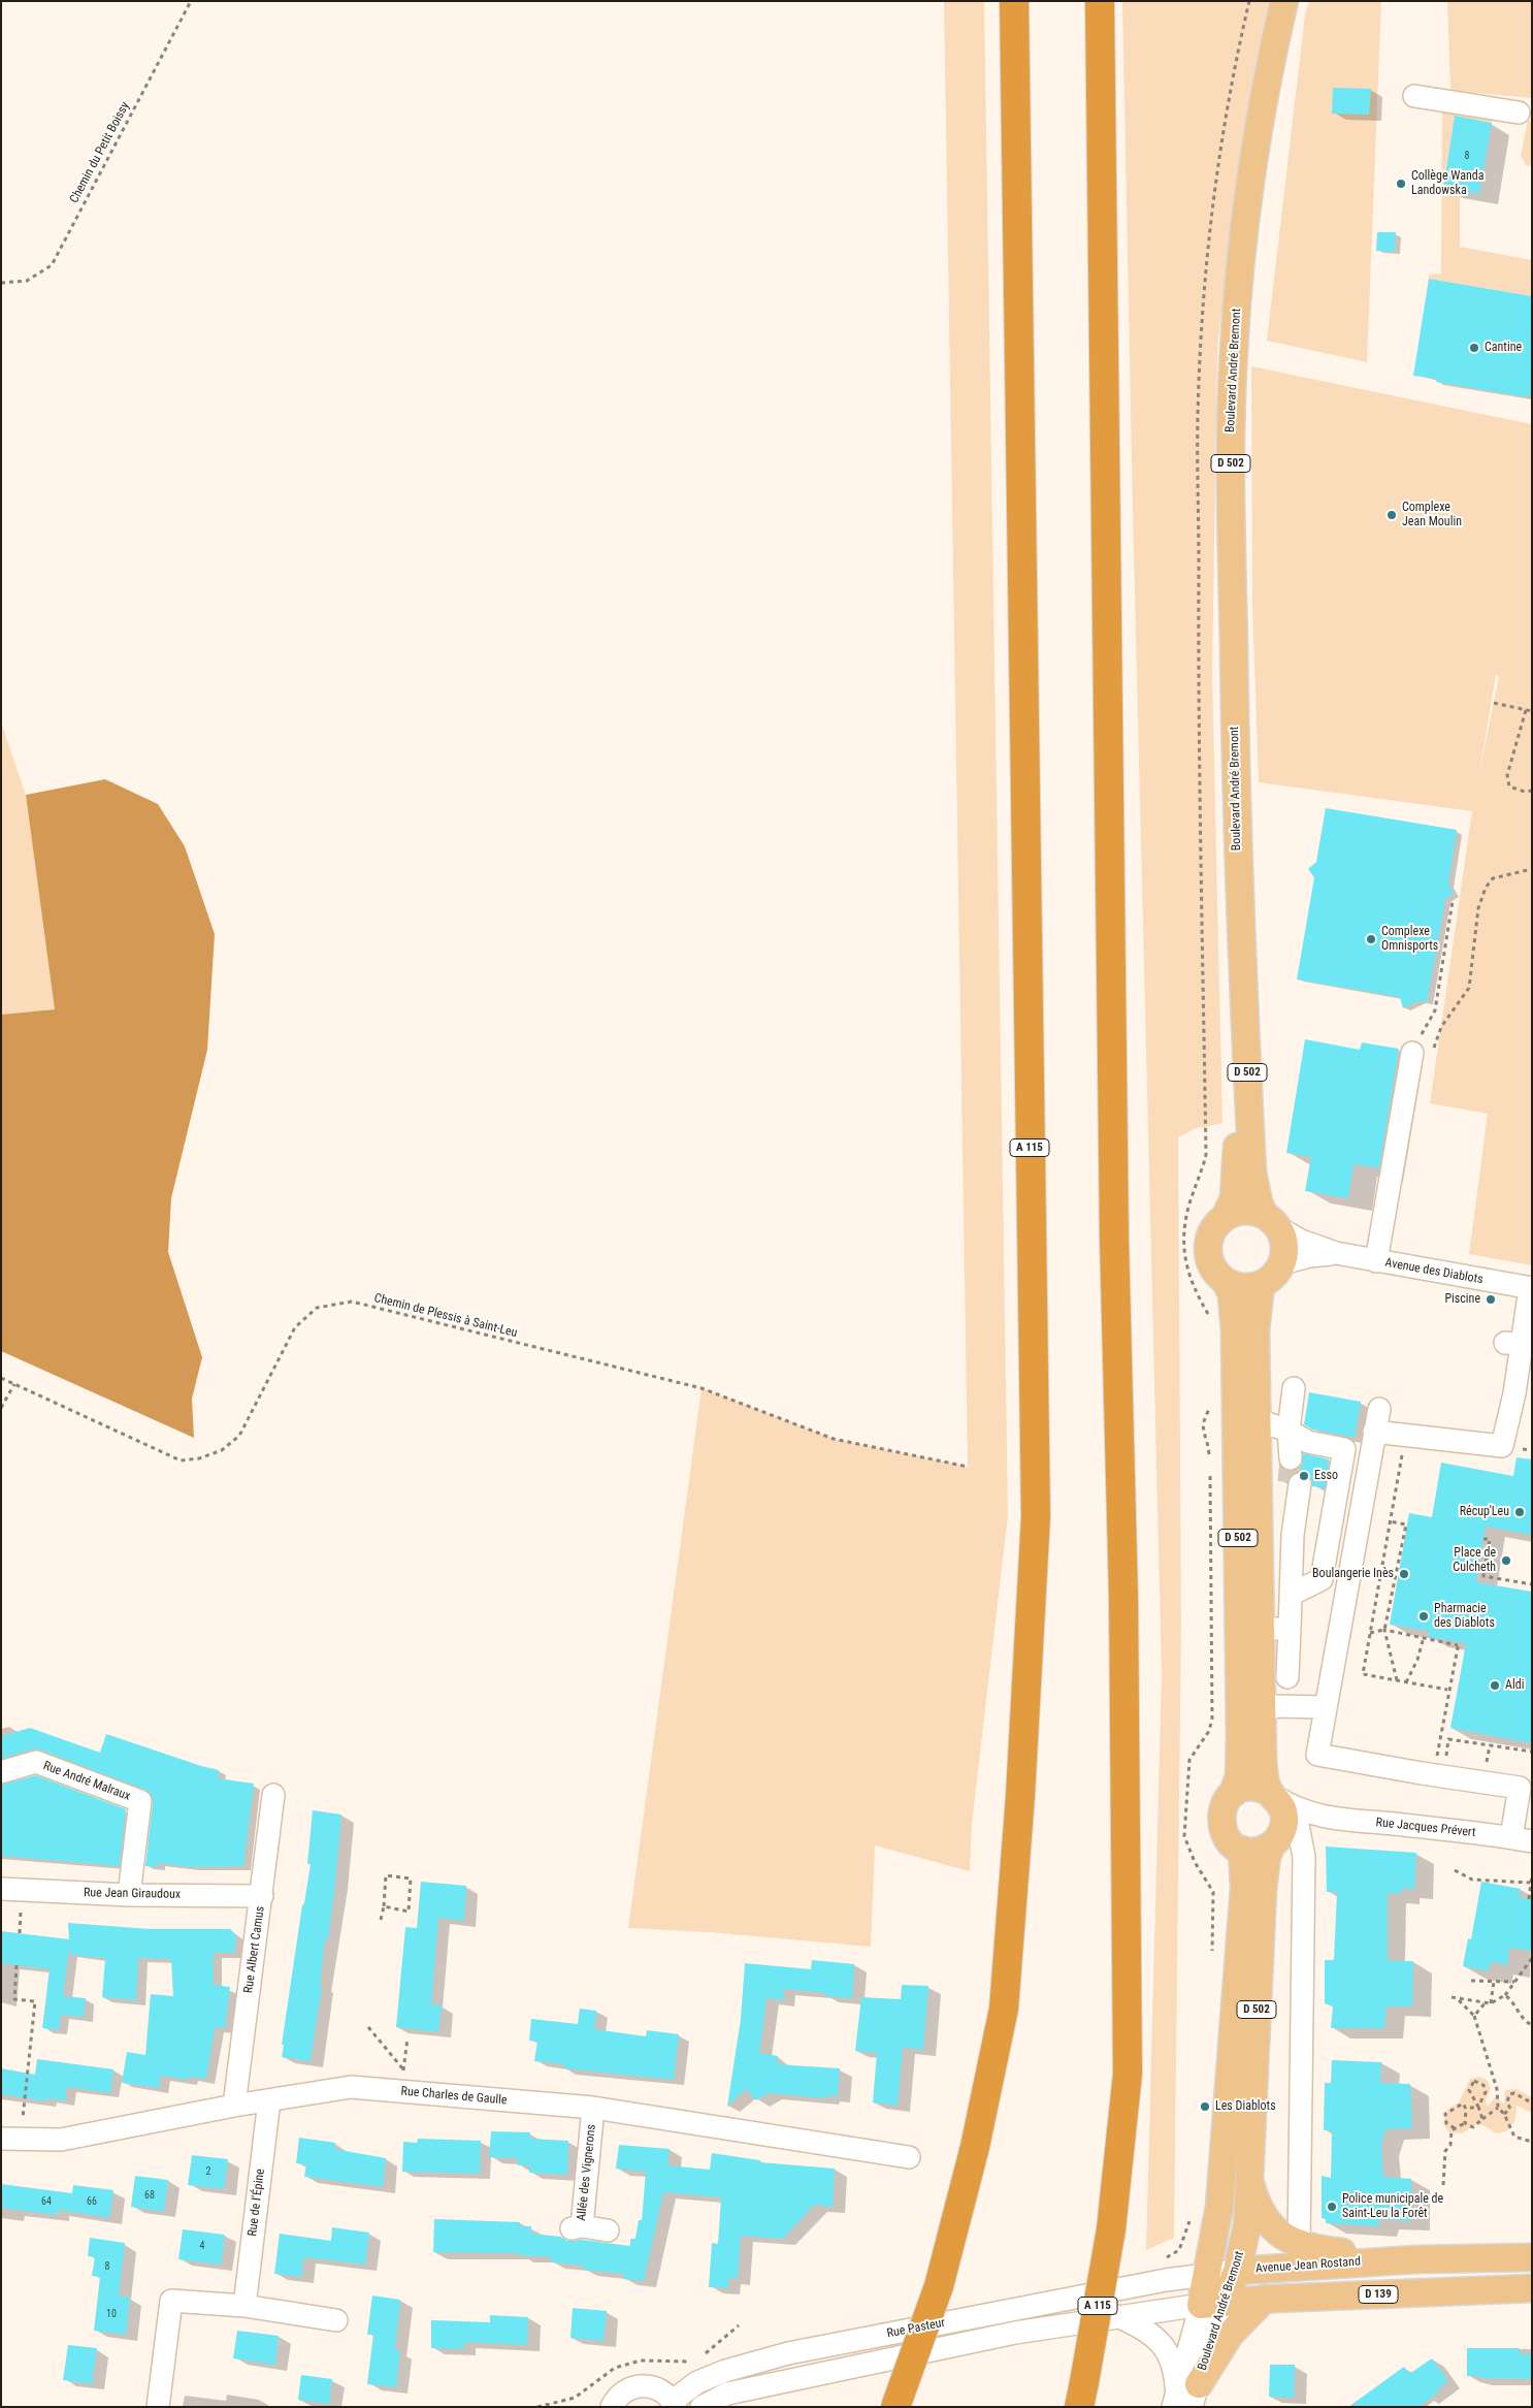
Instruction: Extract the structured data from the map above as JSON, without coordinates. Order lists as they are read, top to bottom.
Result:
{
  "streets": {
    "highway": ["A 115"],
    "main road": [
      "Boulevard André Bremont",
      "D 502",
      "Avenue Jean Rostand",
      "D 139"
    ],
    "street": [
      "Avenue des Diablots",
      "Rue André Malraux",
      "Rue Jacques Prévert",
      "Rue Jean Giraudoux",
      "Rue Albert Camus",
      "Rue Charles de Gaulle",
      "Allée des Vignerons",
      "Rue de l'Épine",
      "Rue Pasteur"
    ],
    "path": ["Chemin du Petit Boissy", "Chemin de Plessis à Saint-Leu"]
  },
  "crossings": [
    ["Boulevard André Bremont", "D 502"],
    ["Boulevard André Bremont", "Avenue des Diablots"],
    ["Boulevard André Bremont", "Rue Jacques Prévert"],
    ["Boulevard André Bremont", "Avenue Jean Rostand"],
    ["Boulevard André Bremont", "D 139"],
    ["Boulevard André Bremont", "Rue Pasteur"],
    ["D 502", "Avenue des Diablots"],
    ["D 502", "Rue Jacques Prévert"],
    ["Rue André Malraux", "Rue Jean Giraudoux"],
    ["Rue Jean Giraudoux", "Rue Albert Camus"],
    ["Rue Albert Camus", "Rue Charles de Gaulle"],
    ["Rue Charles de Gaulle", "Allée des Vignerons"],
    ["Rue Charles de Gaulle", "Rue de l'Épine"],
    ["Avenue Jean Rostand", "Rue Pasteur"],
    ["D 139", "Rue Pasteur"]
  ],
  "places": [
    "Collège Wanda Landowska",
    "Cantine",
    "Complexe Jean Moulin",
    "Complexe Omnisports",
    "Piscine",
    "Esso",
    "Récup'Leu",
    "Place de Culcheth",
    "Boulangerie Inès",
    "Pharmacie des Diablots",
    "Aldi",
    "Les Diablots",
    "Police municipale de Saint-Leu la Forêt"
  ],
  "house_numbers": [
    "8",
    "2",
    "68",
    "64",
    "66",
    "4",
    "8",
    "10"
  ]
}
